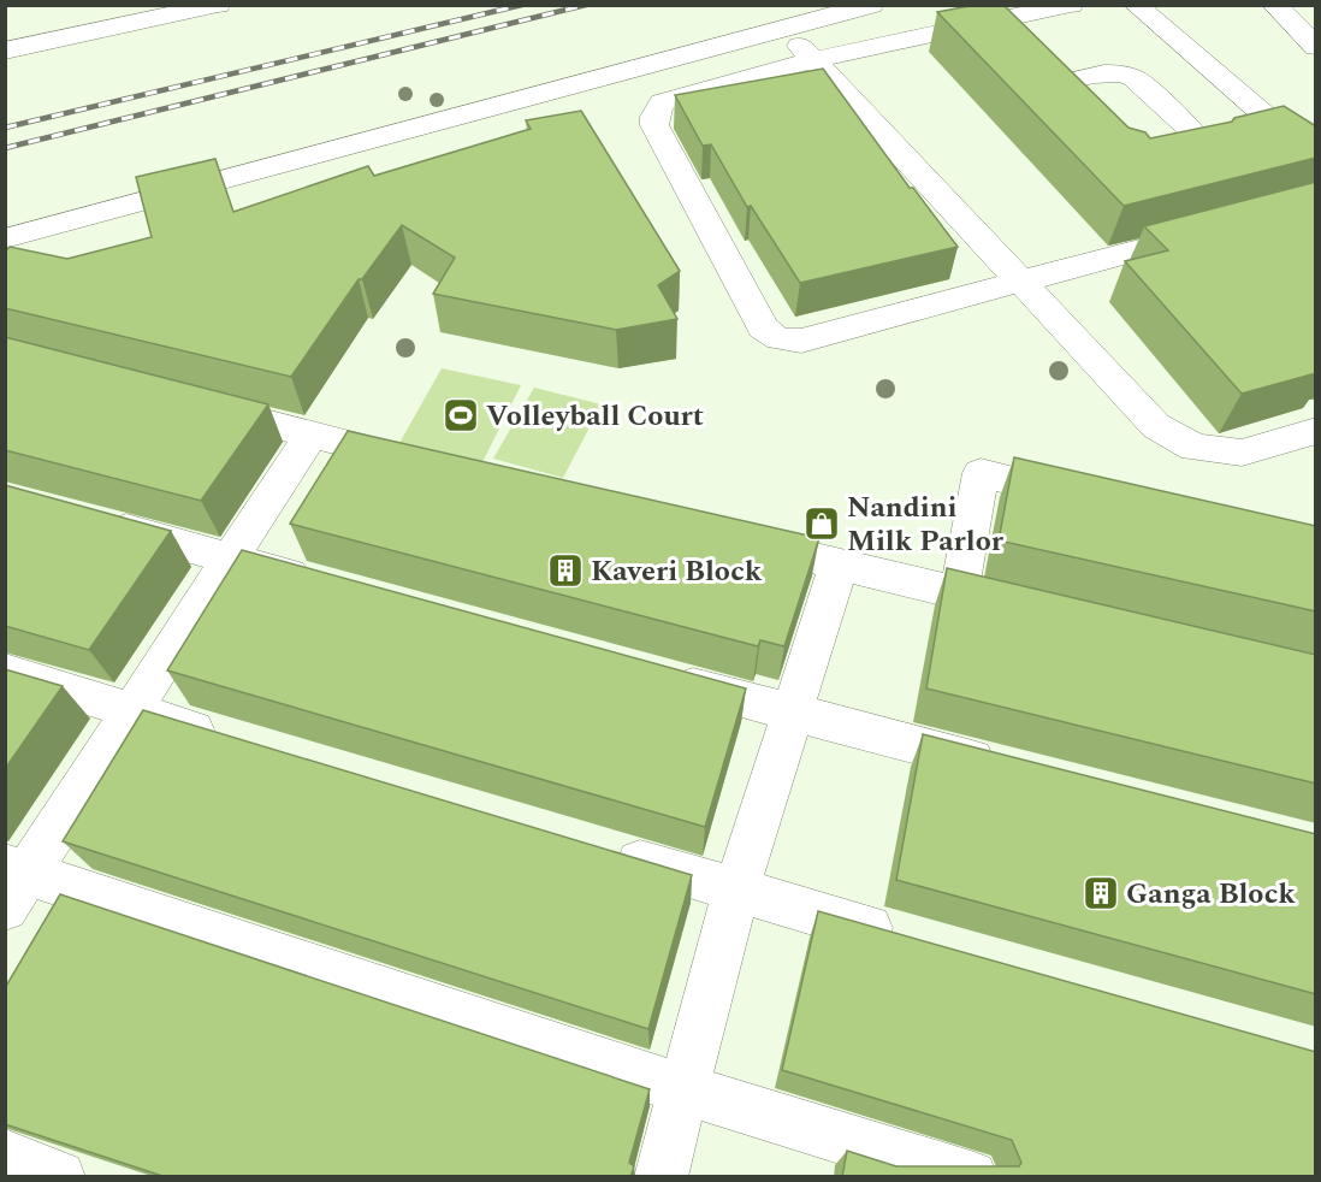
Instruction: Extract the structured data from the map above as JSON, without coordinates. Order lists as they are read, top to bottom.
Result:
{
  "places": {
    "sports": ["Volleyball Court"],
    "shop": ["Nandini Milk Parlor"],
    "building": ["Kaveri Block", "Ganga Block"]
  }
}
